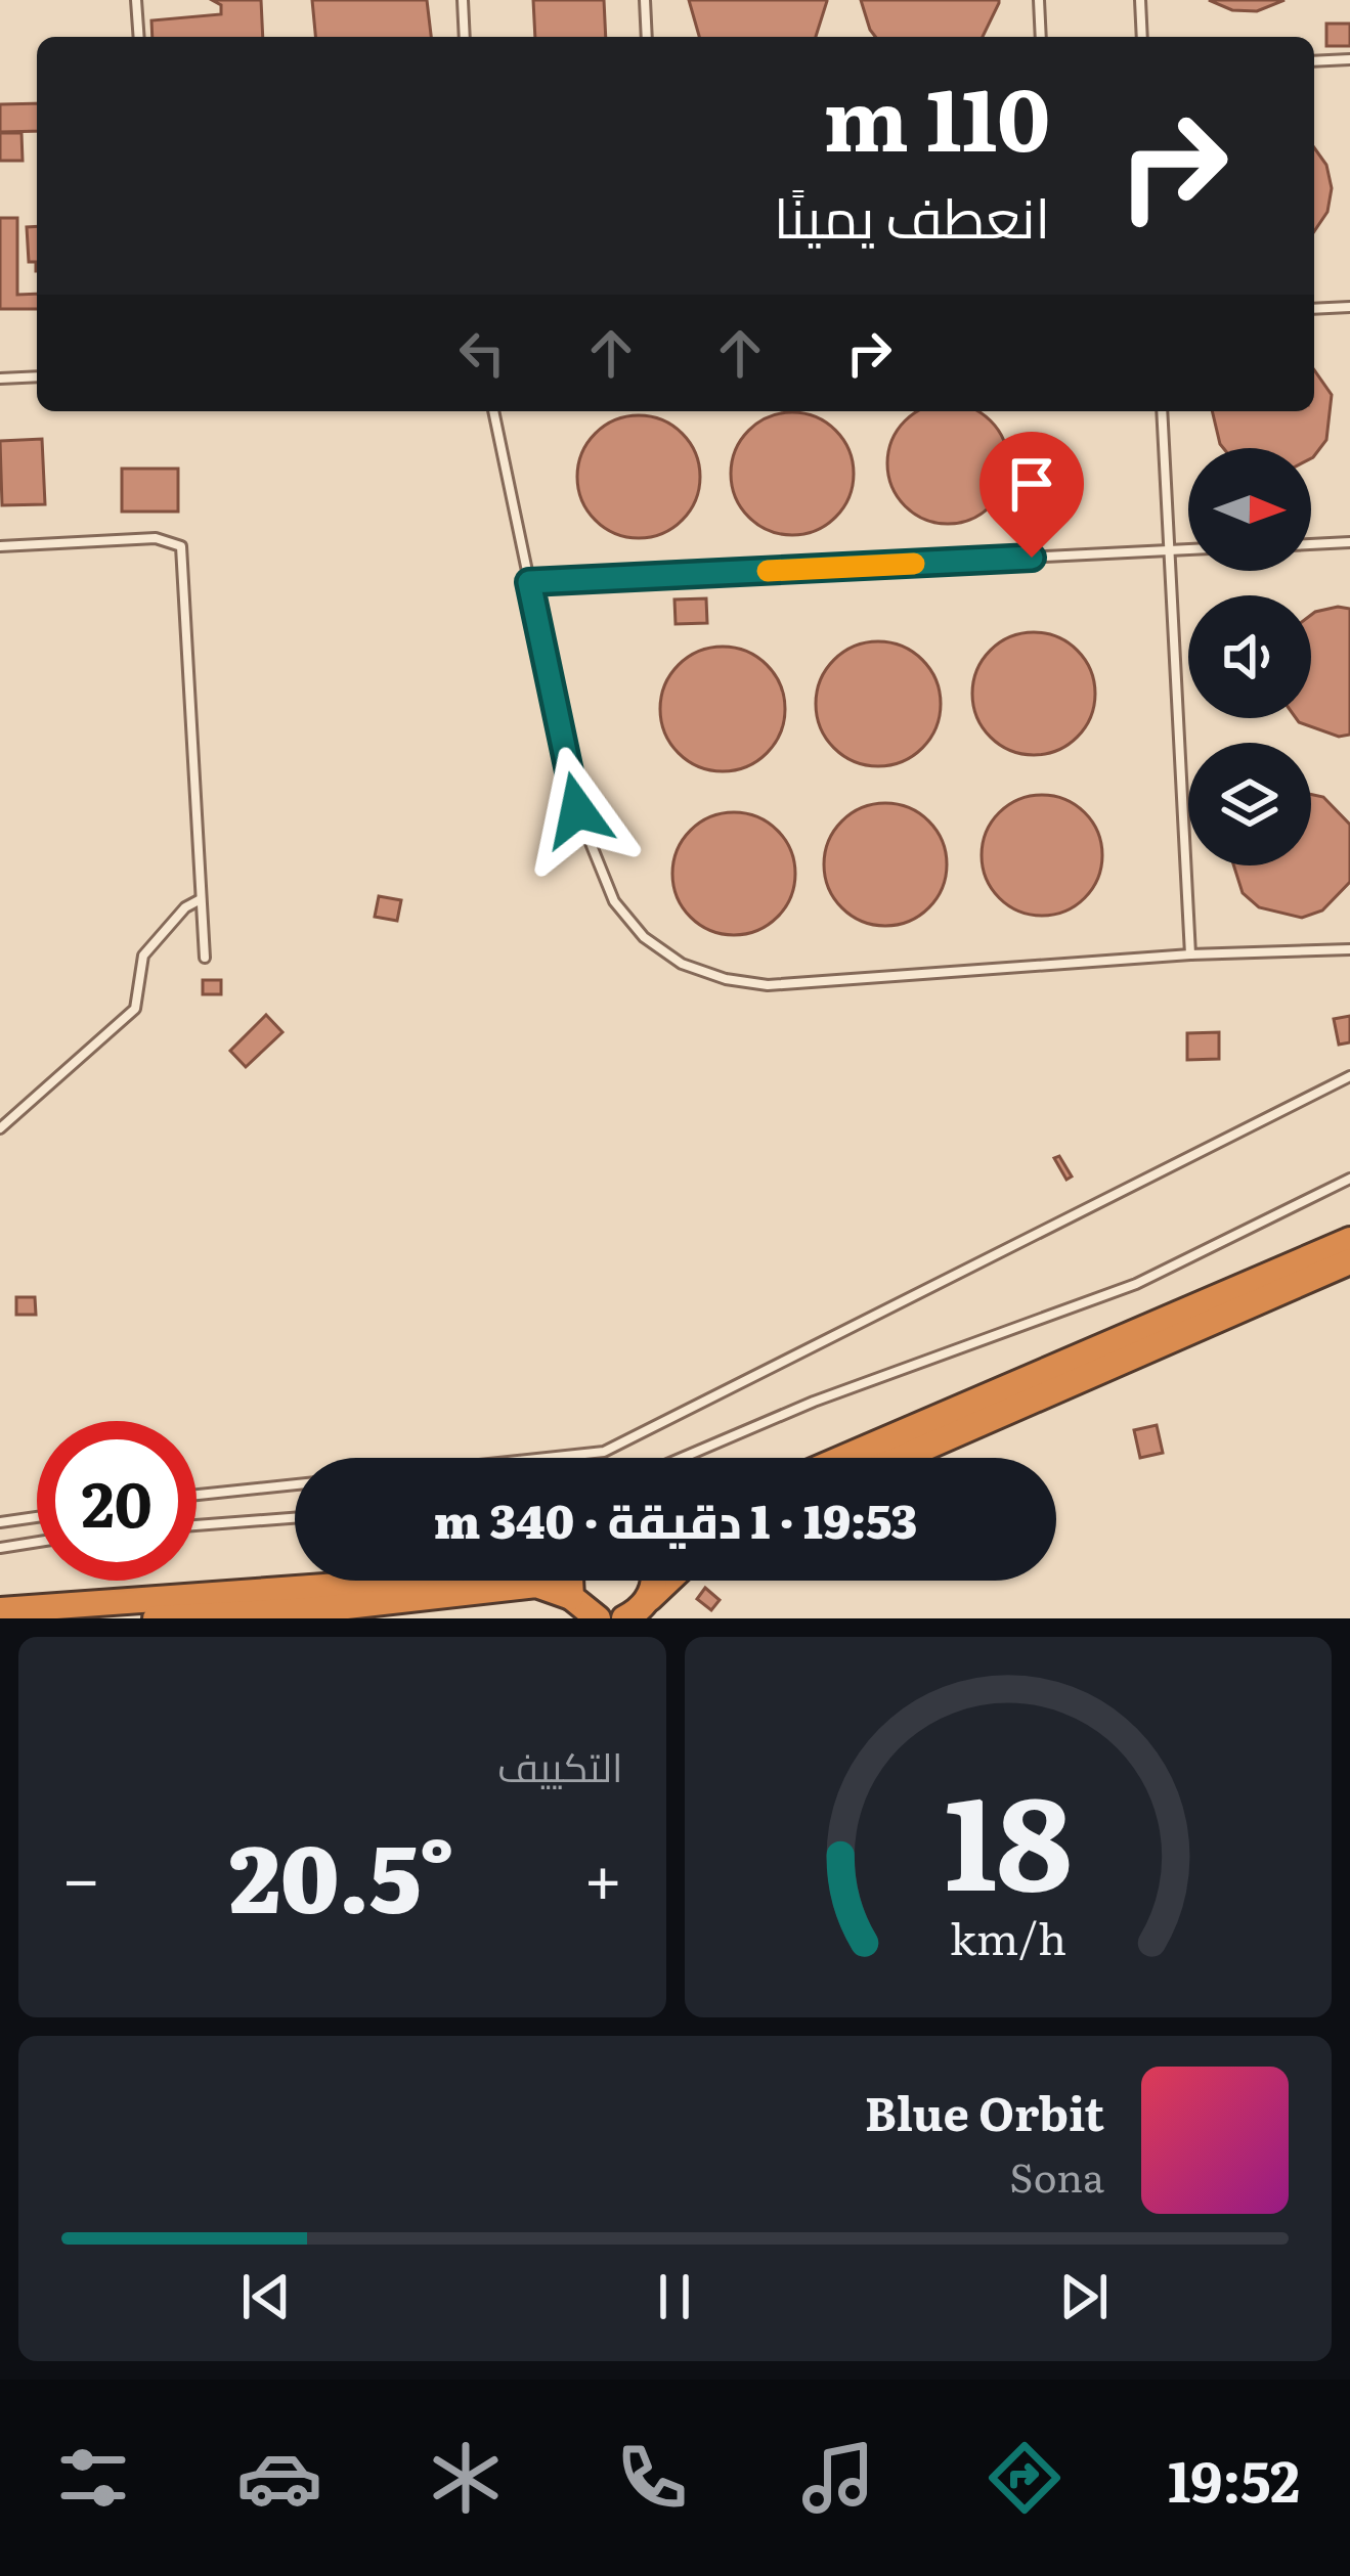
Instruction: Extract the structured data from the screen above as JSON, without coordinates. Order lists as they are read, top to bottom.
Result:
{
  "north": "right",
  "page": {
    "turn": ["110 m", "انعطف يمينًا"],
    "limit": "20",
    "trip": "19:53 · 1 دقيقة · 340 m",
    "tile": "التكييف",
    "heat": ["−", "20.5°", "+"],
    "song": ["Blue Orbit", "Sona"],
    "tabs": "19:52",
    "gauge": ["18", "km/h"]
  }
}
